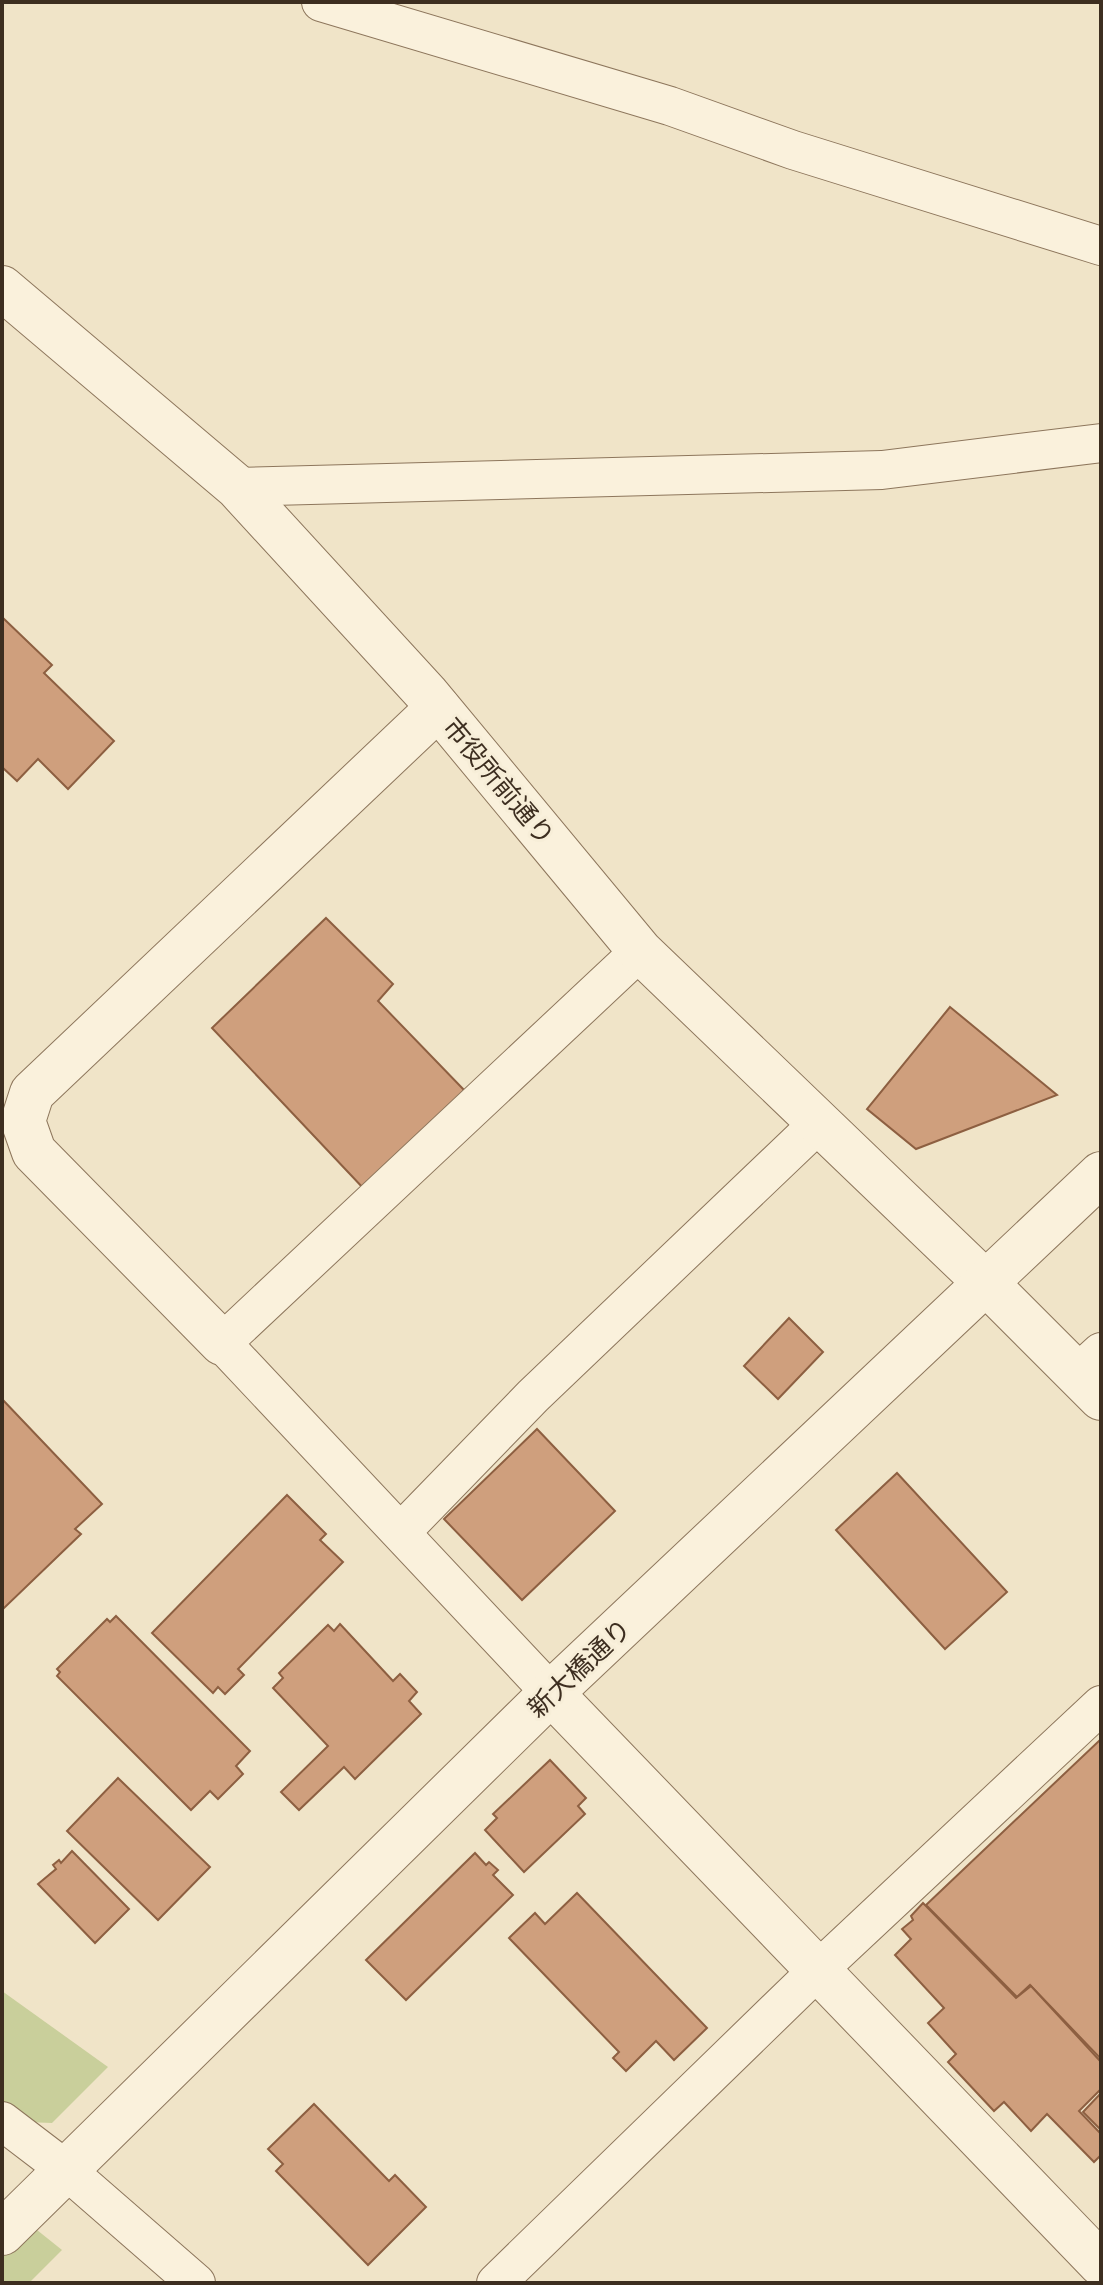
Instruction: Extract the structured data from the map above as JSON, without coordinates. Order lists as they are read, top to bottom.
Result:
{
  "streets": {
    "street": ["市役所前通り", "新大橋通り"]
  },
  "crossings": [
    ["市役所前通り", "新大橋通り"]
  ]
}
